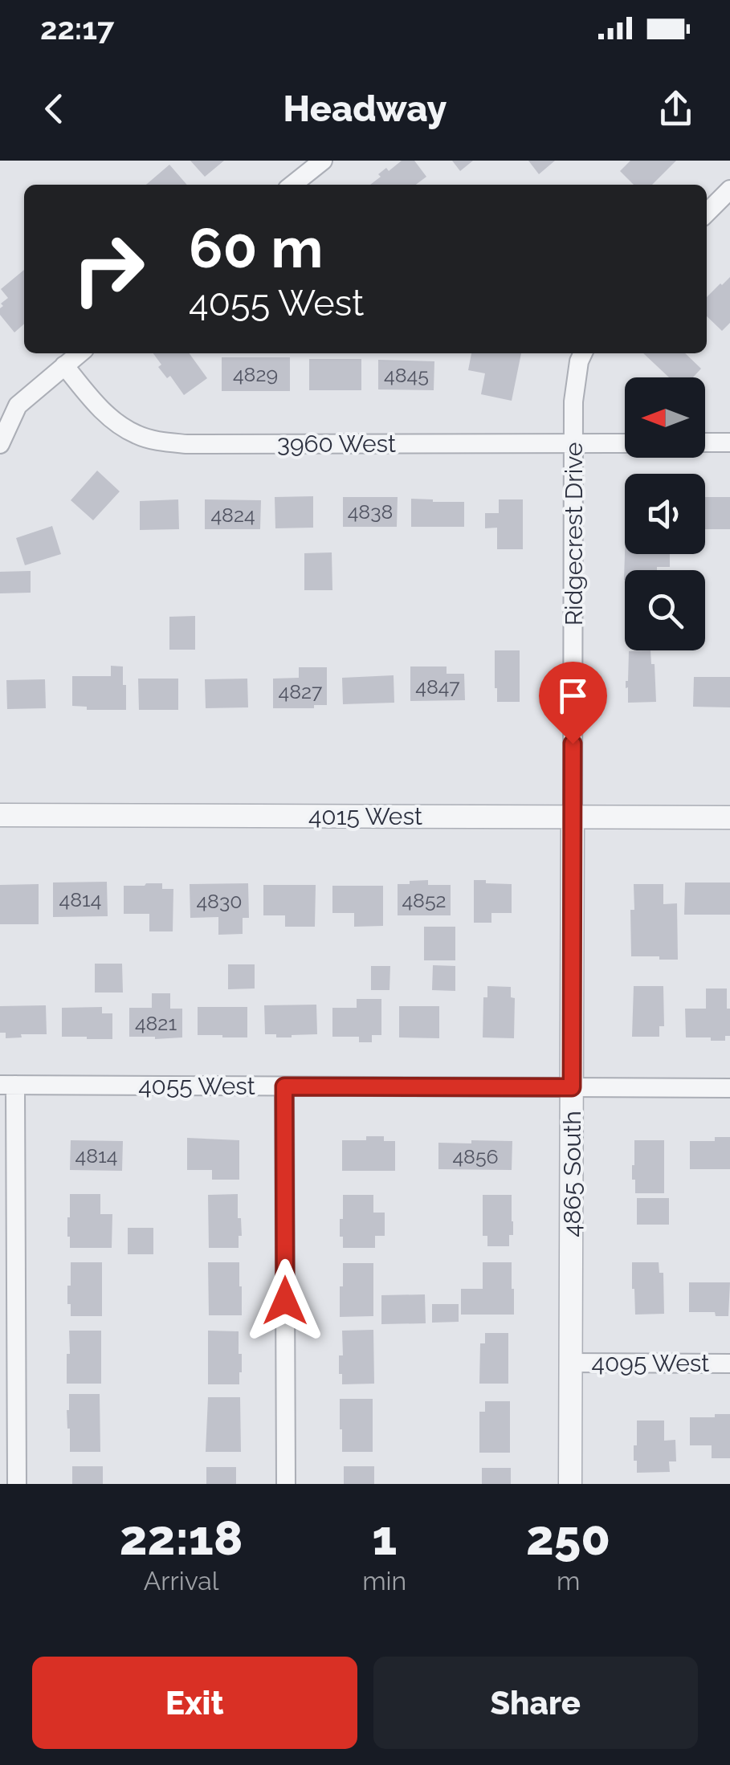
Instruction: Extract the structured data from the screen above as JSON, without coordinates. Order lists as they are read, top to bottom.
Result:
{
  "streets": {
    "street": [
      "3960 West",
      "Ridgecrest Drive",
      "4015 West",
      "4055 West",
      "4865 South",
      "4095 West"
    ]
  },
  "crossings": [
    ["3960 West", "Ridgecrest Drive"],
    ["Ridgecrest Drive", "4015 West"],
    ["Ridgecrest Drive", "4865 South"],
    ["4015 West", "4865 South"],
    ["4055 West", "4865 South"],
    ["4865 South", "4095 West"]
  ],
  "house_numbers": [
    "4829",
    "4845",
    "4838",
    "4824",
    "4847",
    "4827",
    "4814",
    "4852",
    "4830",
    "4821",
    "4814",
    "4856"
  ],
  "north": "left",
  "page": {
    "status": "22:17",
    "header": "Headway",
    "turn": ["60 m", "4055 West"],
    "eta": [
      "22:18",
      "Arrival",
      "1",
      "min",
      "250",
      "m"
    ],
    "buttons": ["Exit", "Share"]
  }
}
